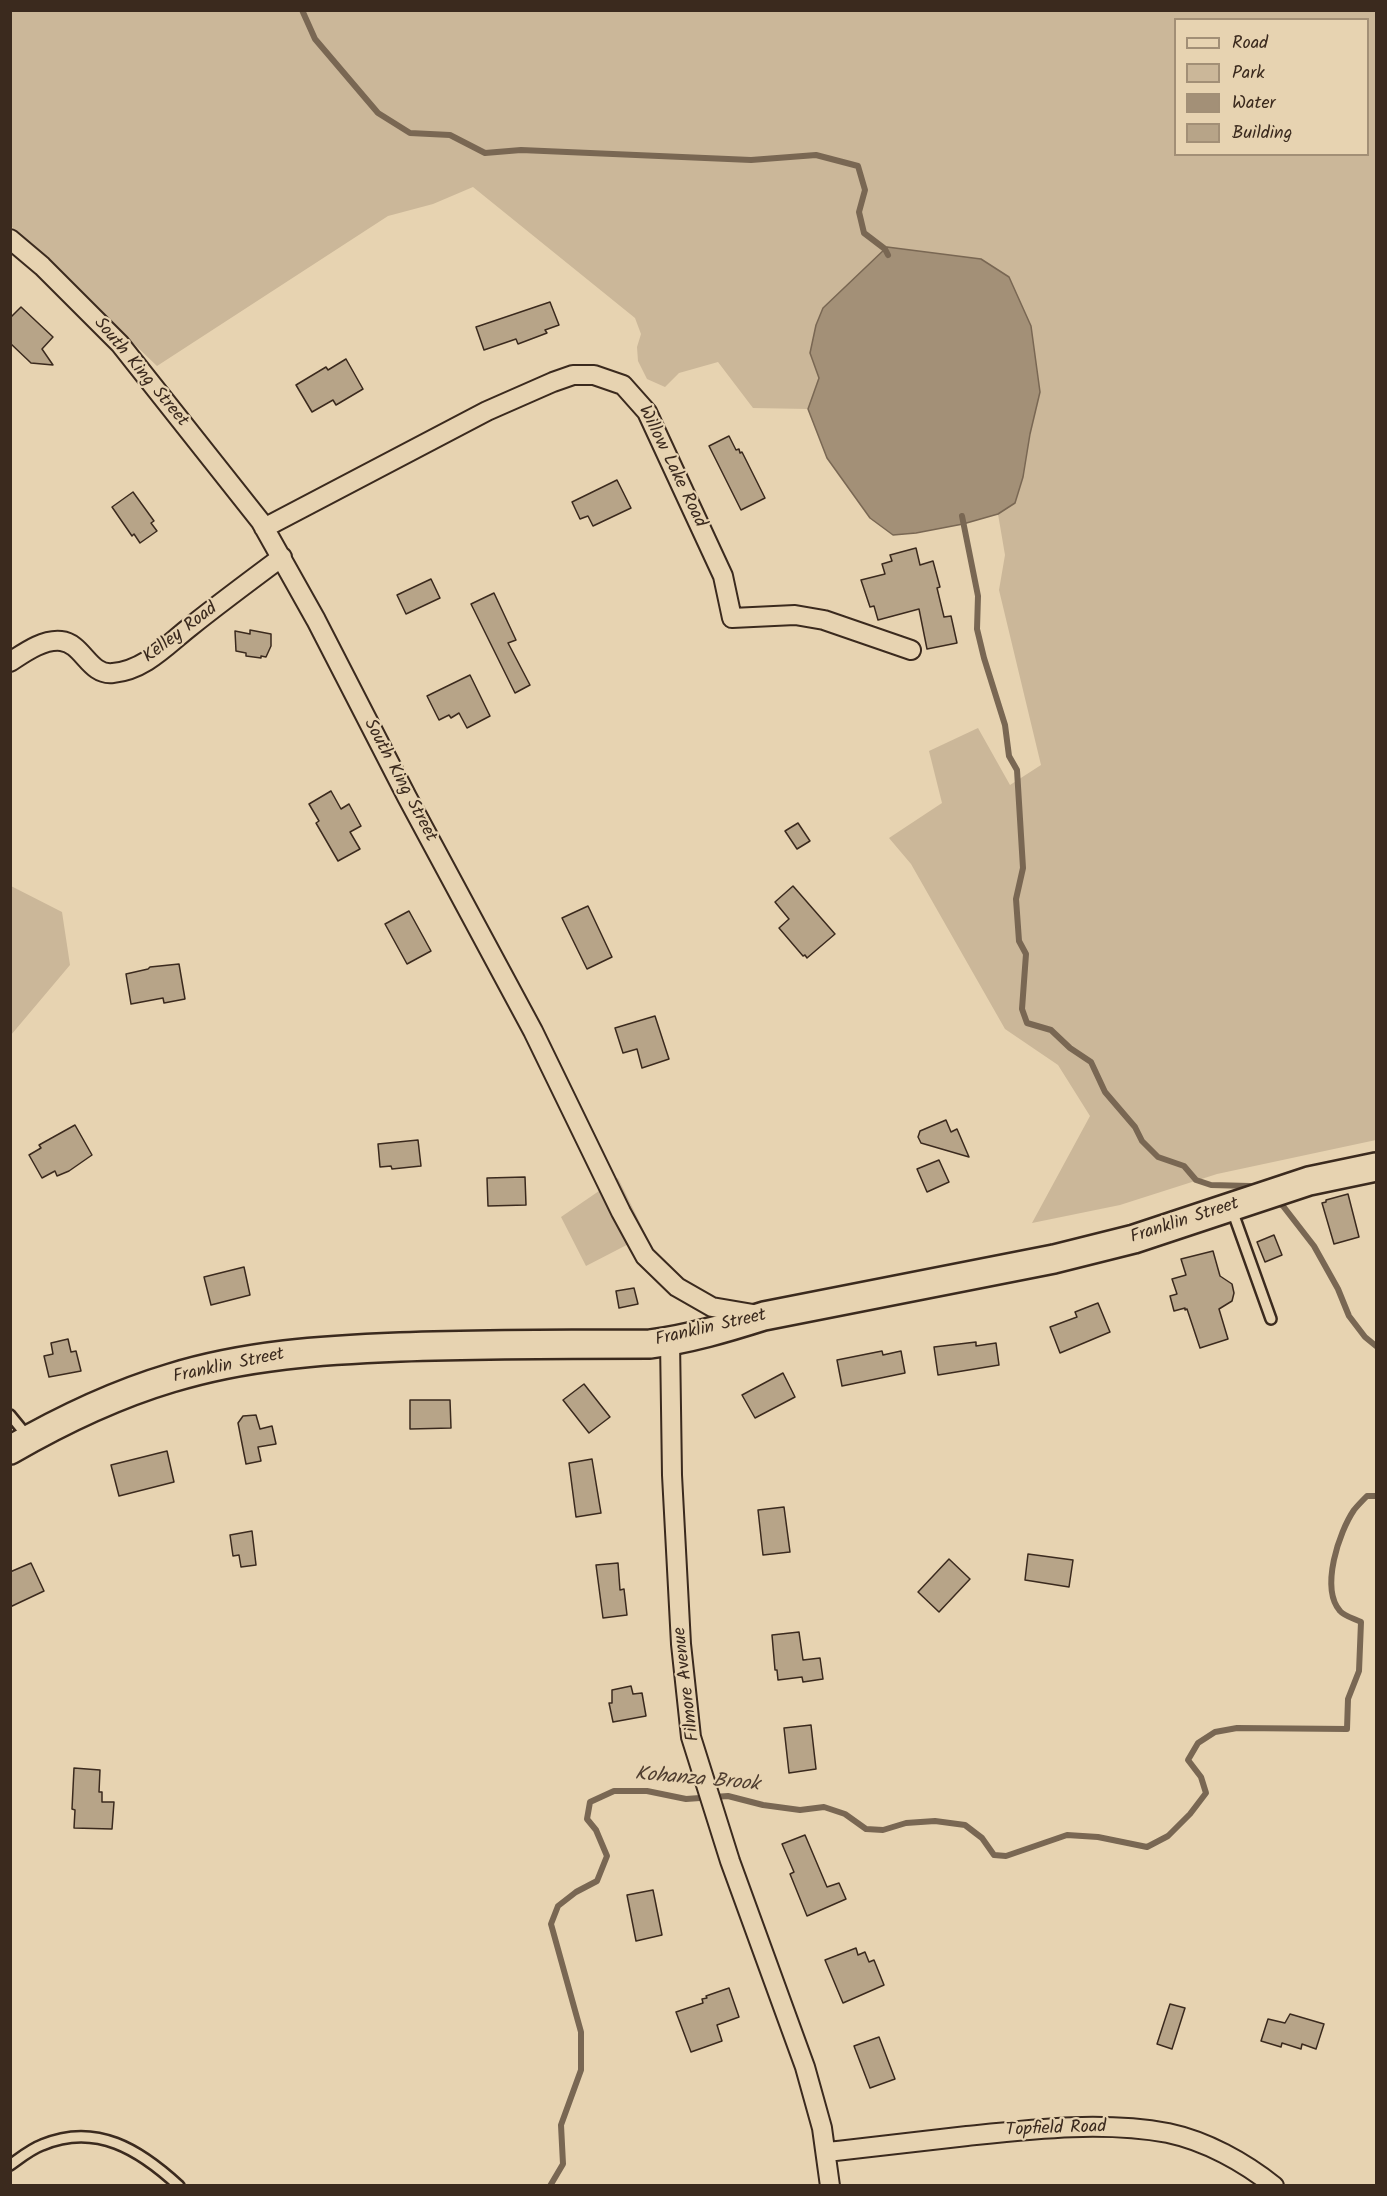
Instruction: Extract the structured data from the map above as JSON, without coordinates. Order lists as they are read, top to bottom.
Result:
{
  "streets": {
    "main road": ["Franklin Street"],
    "street": [
      "South King Street",
      "Willow Lake Road",
      "Kelley Road",
      "Filmore Avenue",
      "Topfield Road"
    ]
  },
  "crossings": [
    ["South King Street", "Willow Lake Road"],
    ["South King Street", "Kelley Road"],
    ["South King Street", "Franklin Street"],
    ["Franklin Street", "Filmore Avenue"],
    ["Filmore Avenue", "Topfield Road"]
  ],
  "water": ["Kohanza Brook"],
  "legend": [
    "Road",
    "Park",
    "Water",
    "Building"
  ]
}
